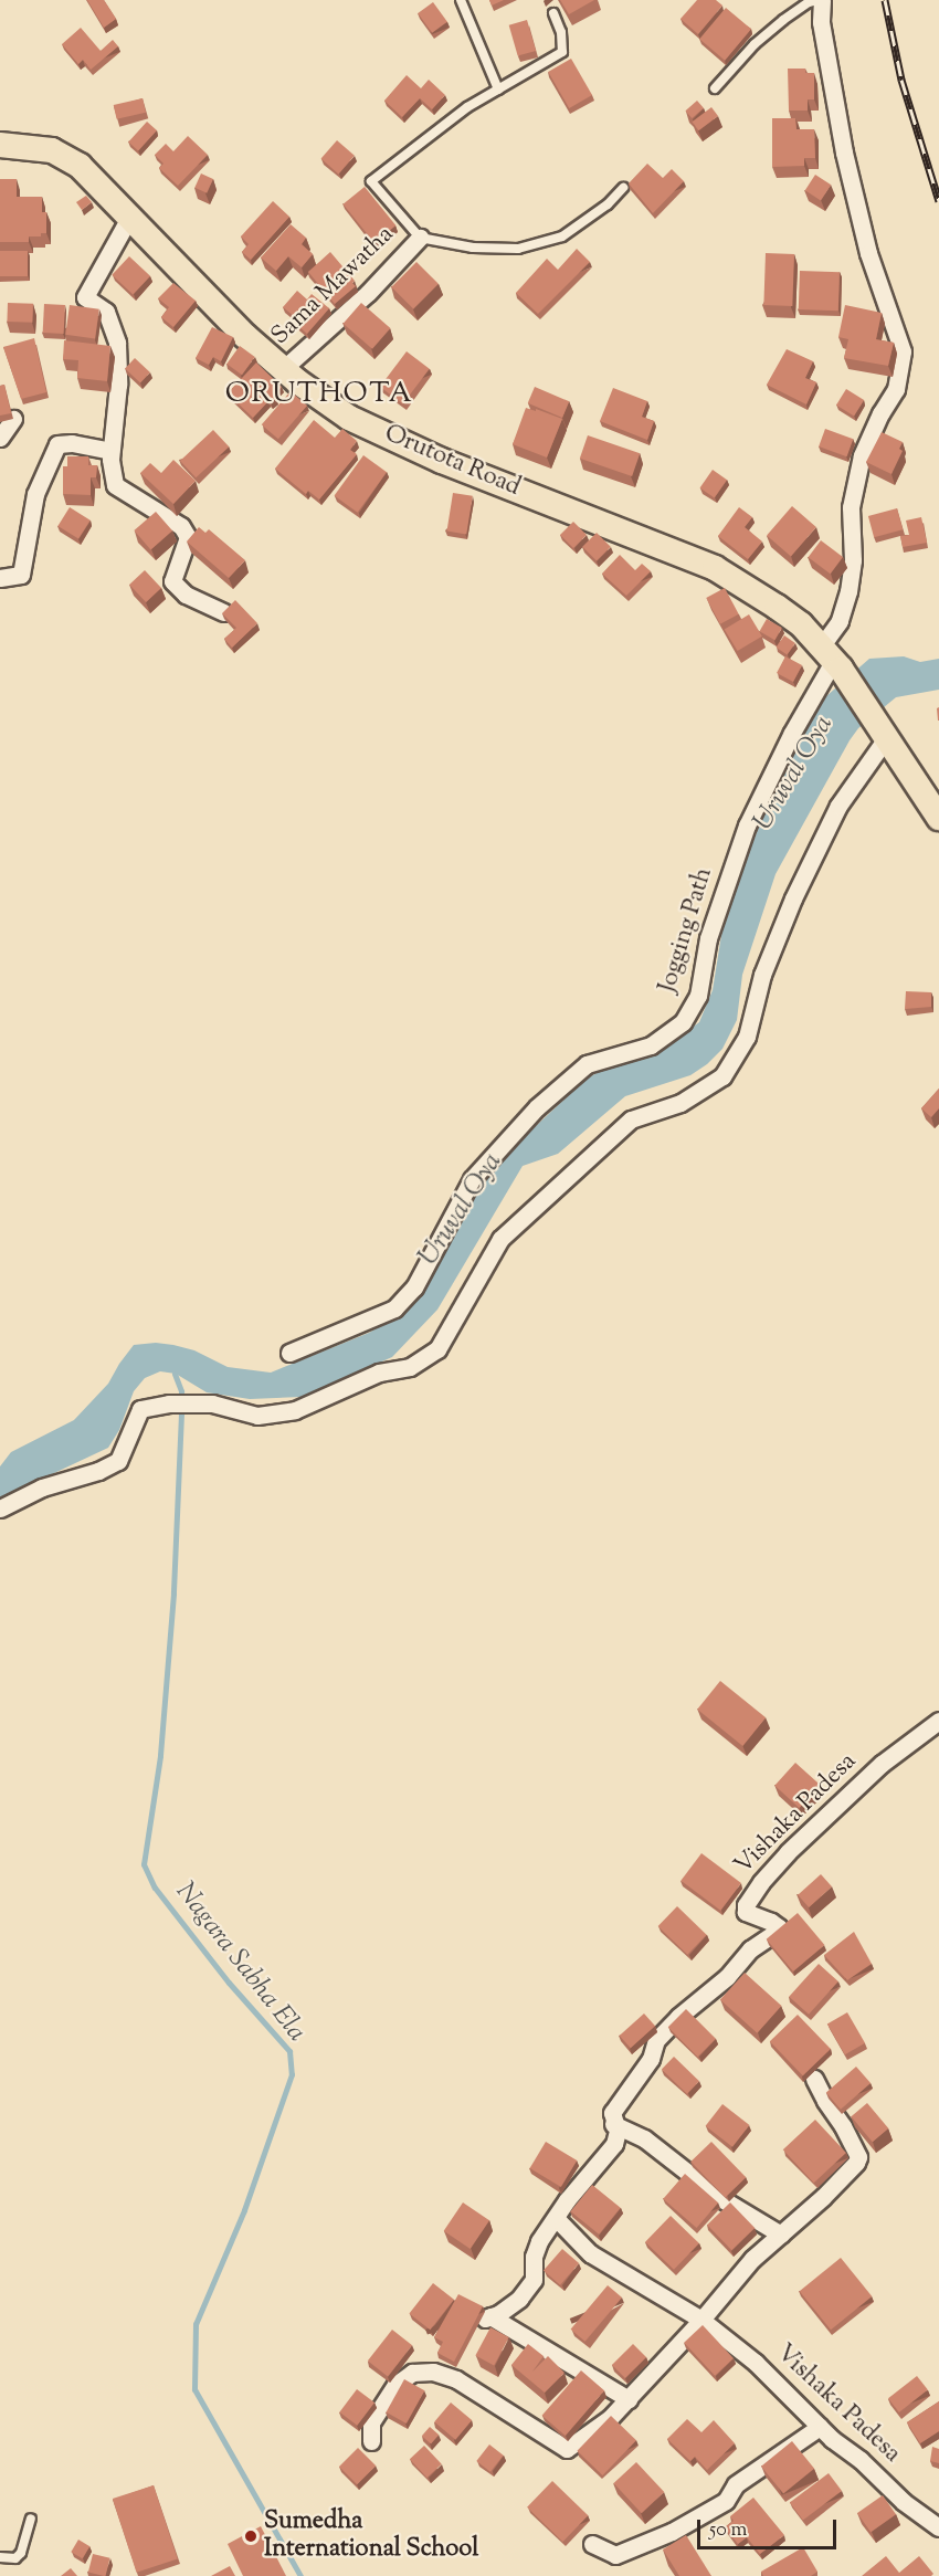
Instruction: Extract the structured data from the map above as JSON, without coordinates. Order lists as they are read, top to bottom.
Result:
{
  "streets": {
    "main road": ["Orutota Road"],
    "street": ["Sama Mawatha", "Jogging Path", "Vishaka Padesa"]
  },
  "crossings": [
    ["Sama Mawatha", "Orutota Road"],
    ["Orutota Road", "Jogging Path"]
  ],
  "districts": ["ORUTHOTA"],
  "water": ["Uruval Oya", "Nagara Sabha Ela"],
  "places": ["Sumedha International School"],
  "scale_bar": "50 m"
}
